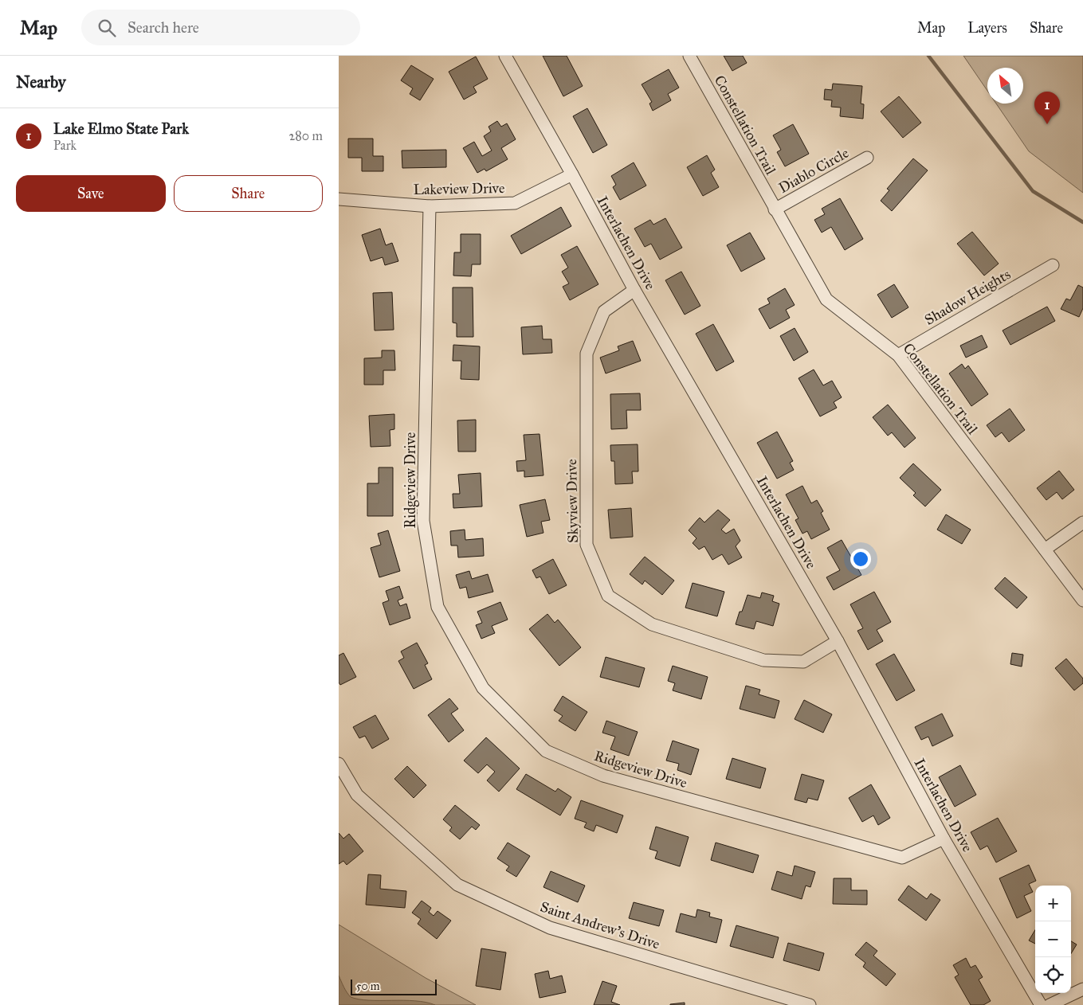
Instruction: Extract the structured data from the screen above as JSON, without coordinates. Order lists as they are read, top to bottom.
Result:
{
  "streets": {
    "street": [
      "Constellation Trail",
      "Diablo Circle",
      "Lakeview Drive",
      "Interlachen Drive",
      "Shadow Heights",
      "Ridgeview Drive",
      "Skyview Drive",
      "Saint Andrew's Drive"
    ]
  },
  "crossings": [
    ["Constellation Trail", "Diablo Circle"],
    ["Constellation Trail", "Shadow Heights"],
    ["Lakeview Drive", "Interlachen Drive"],
    ["Lakeview Drive", "Ridgeview Drive"],
    ["Interlachen Drive", "Ridgeview Drive"],
    ["Interlachen Drive", "Skyview Drive"]
  ],
  "scale_bar": "50 m",
  "north": "top left",
  "page": {
    "header": "Map",
    "search": "Search here",
    "nav": ["Map", "Layers", "Share"],
    "heading": "Nearby",
    "pins": "1",
    "list": [
      {
        "mark": "1",
        "name": "Lake Elmo State Park",
        "note": "Park",
        "value": "280 m"
      }
    ],
    "buttons": ["Save", "Share"],
    "map_buttons": ["+", "−"],
    "scale": "50 m"
  }
}
